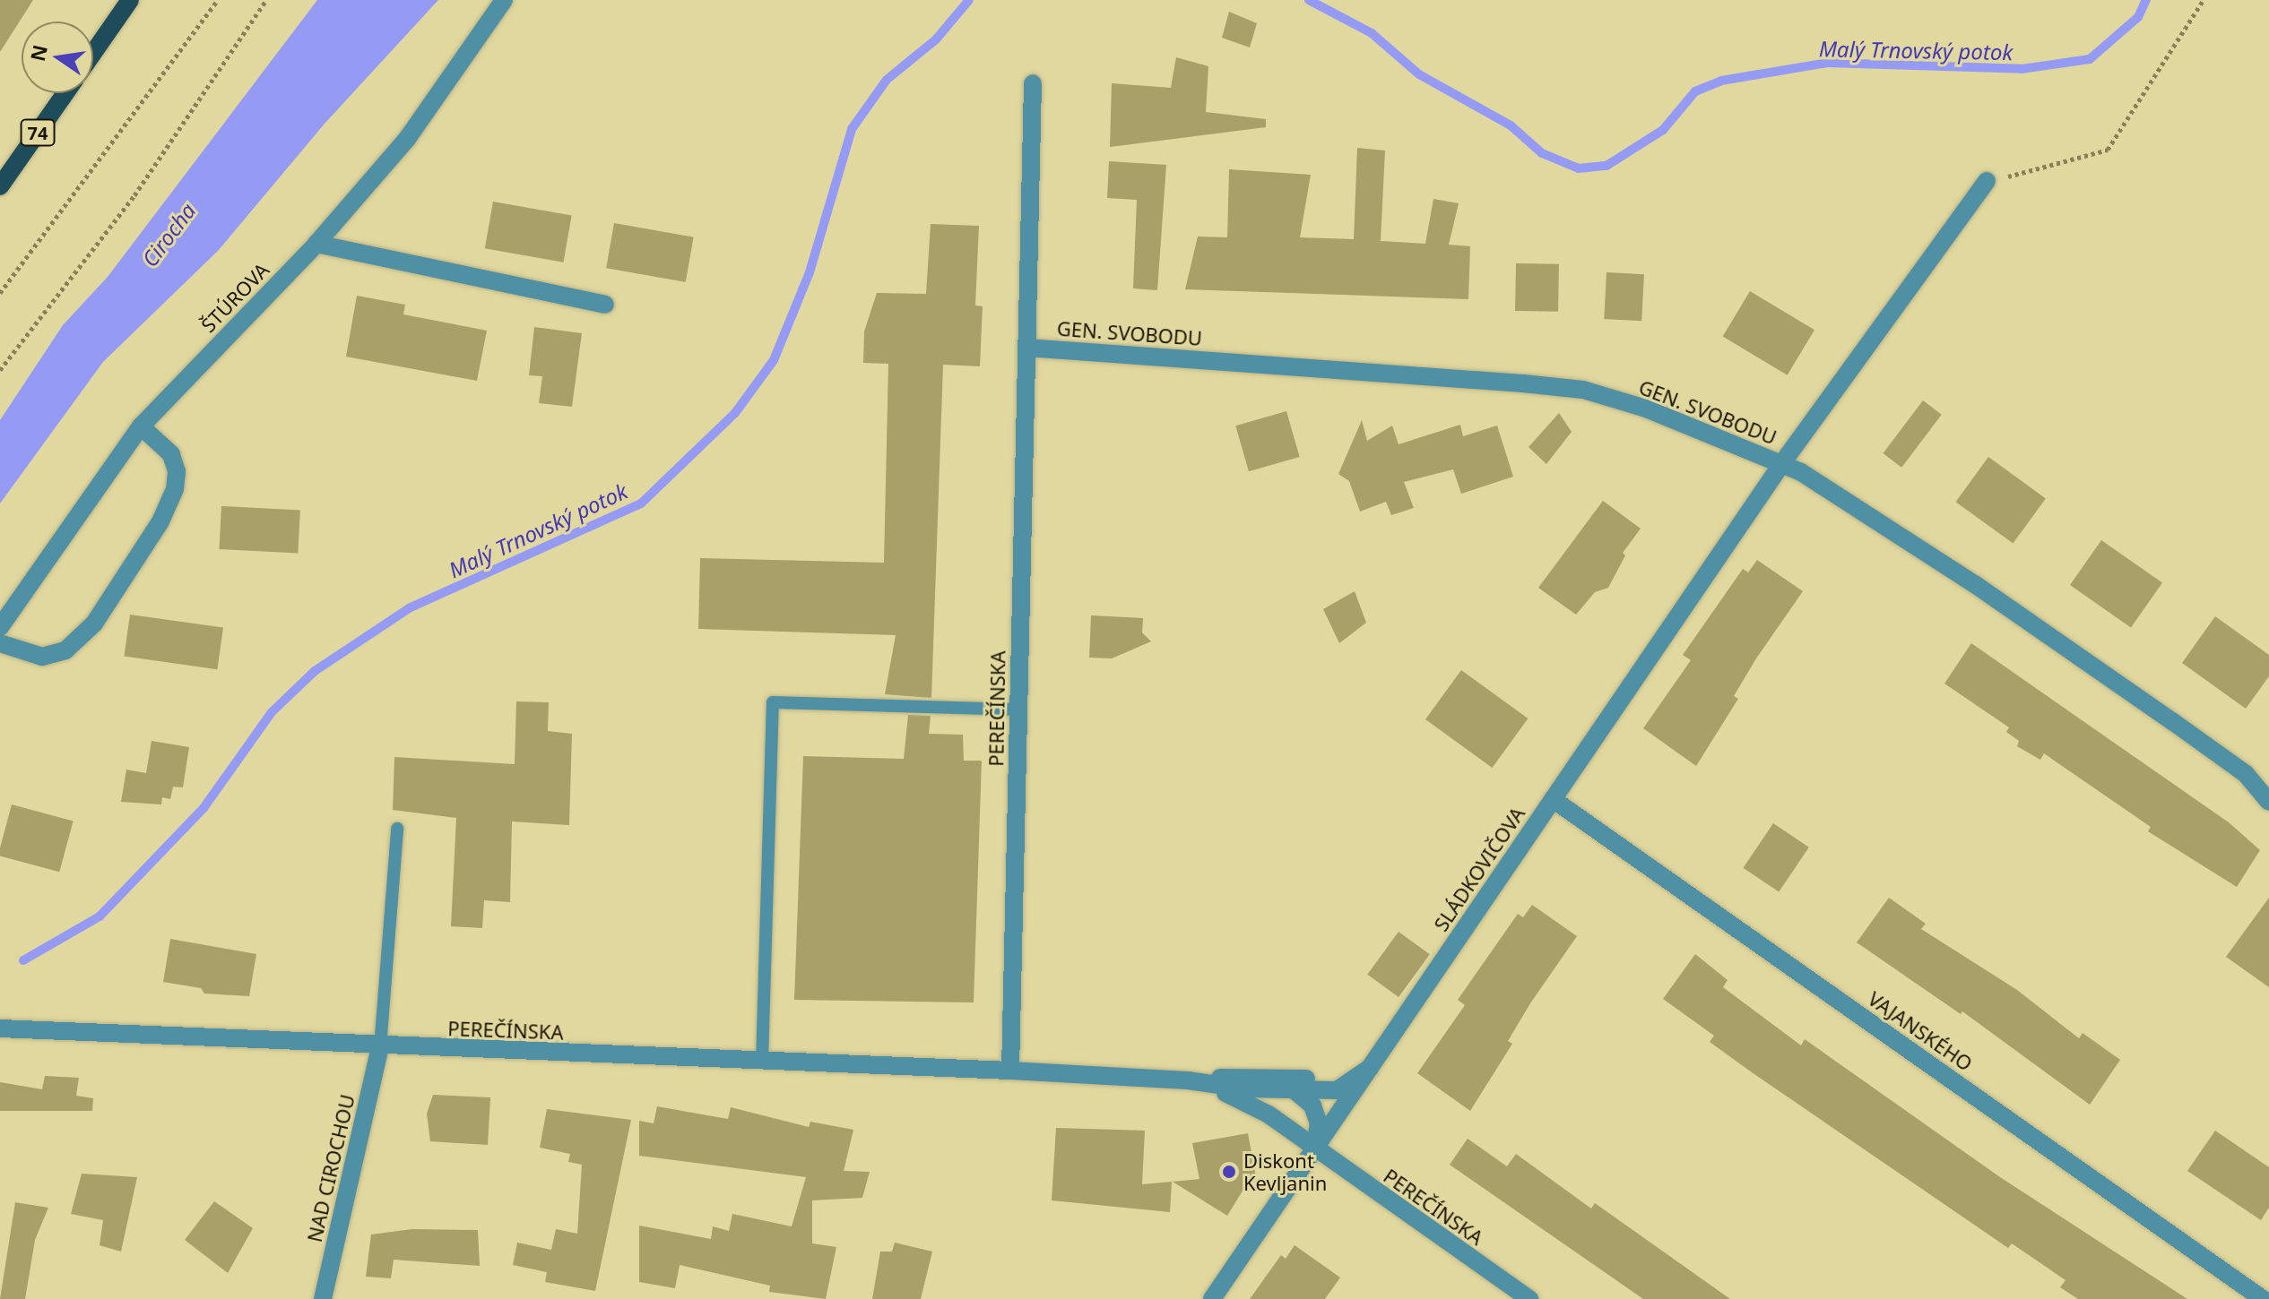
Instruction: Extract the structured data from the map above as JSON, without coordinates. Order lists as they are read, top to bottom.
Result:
{
  "streets": {
    "main road": ["74"],
    "street": [
      "ŠTÚROVA",
      "GEN. SVOBODU",
      "PEREČÍNSKA",
      "SLÁDKOVIČOVA",
      "VAJANSKÉHO",
      "NAD CIROCHOU"
    ]
  },
  "crossings": [
    ["GEN. SVOBODU", "PEREČÍNSKA"],
    ["GEN. SVOBODU", "SLÁDKOVIČOVA"],
    ["PEREČÍNSKA", "SLÁDKOVIČOVA"],
    ["PEREČÍNSKA", "NAD CIROCHOU"],
    ["SLÁDKOVIČOVA", "VAJANSKÉHO"]
  ],
  "water": ["Malý Trnovský potok", "Cirocha"],
  "places": ["Diskont Kevljanin"],
  "north": "left"
}
